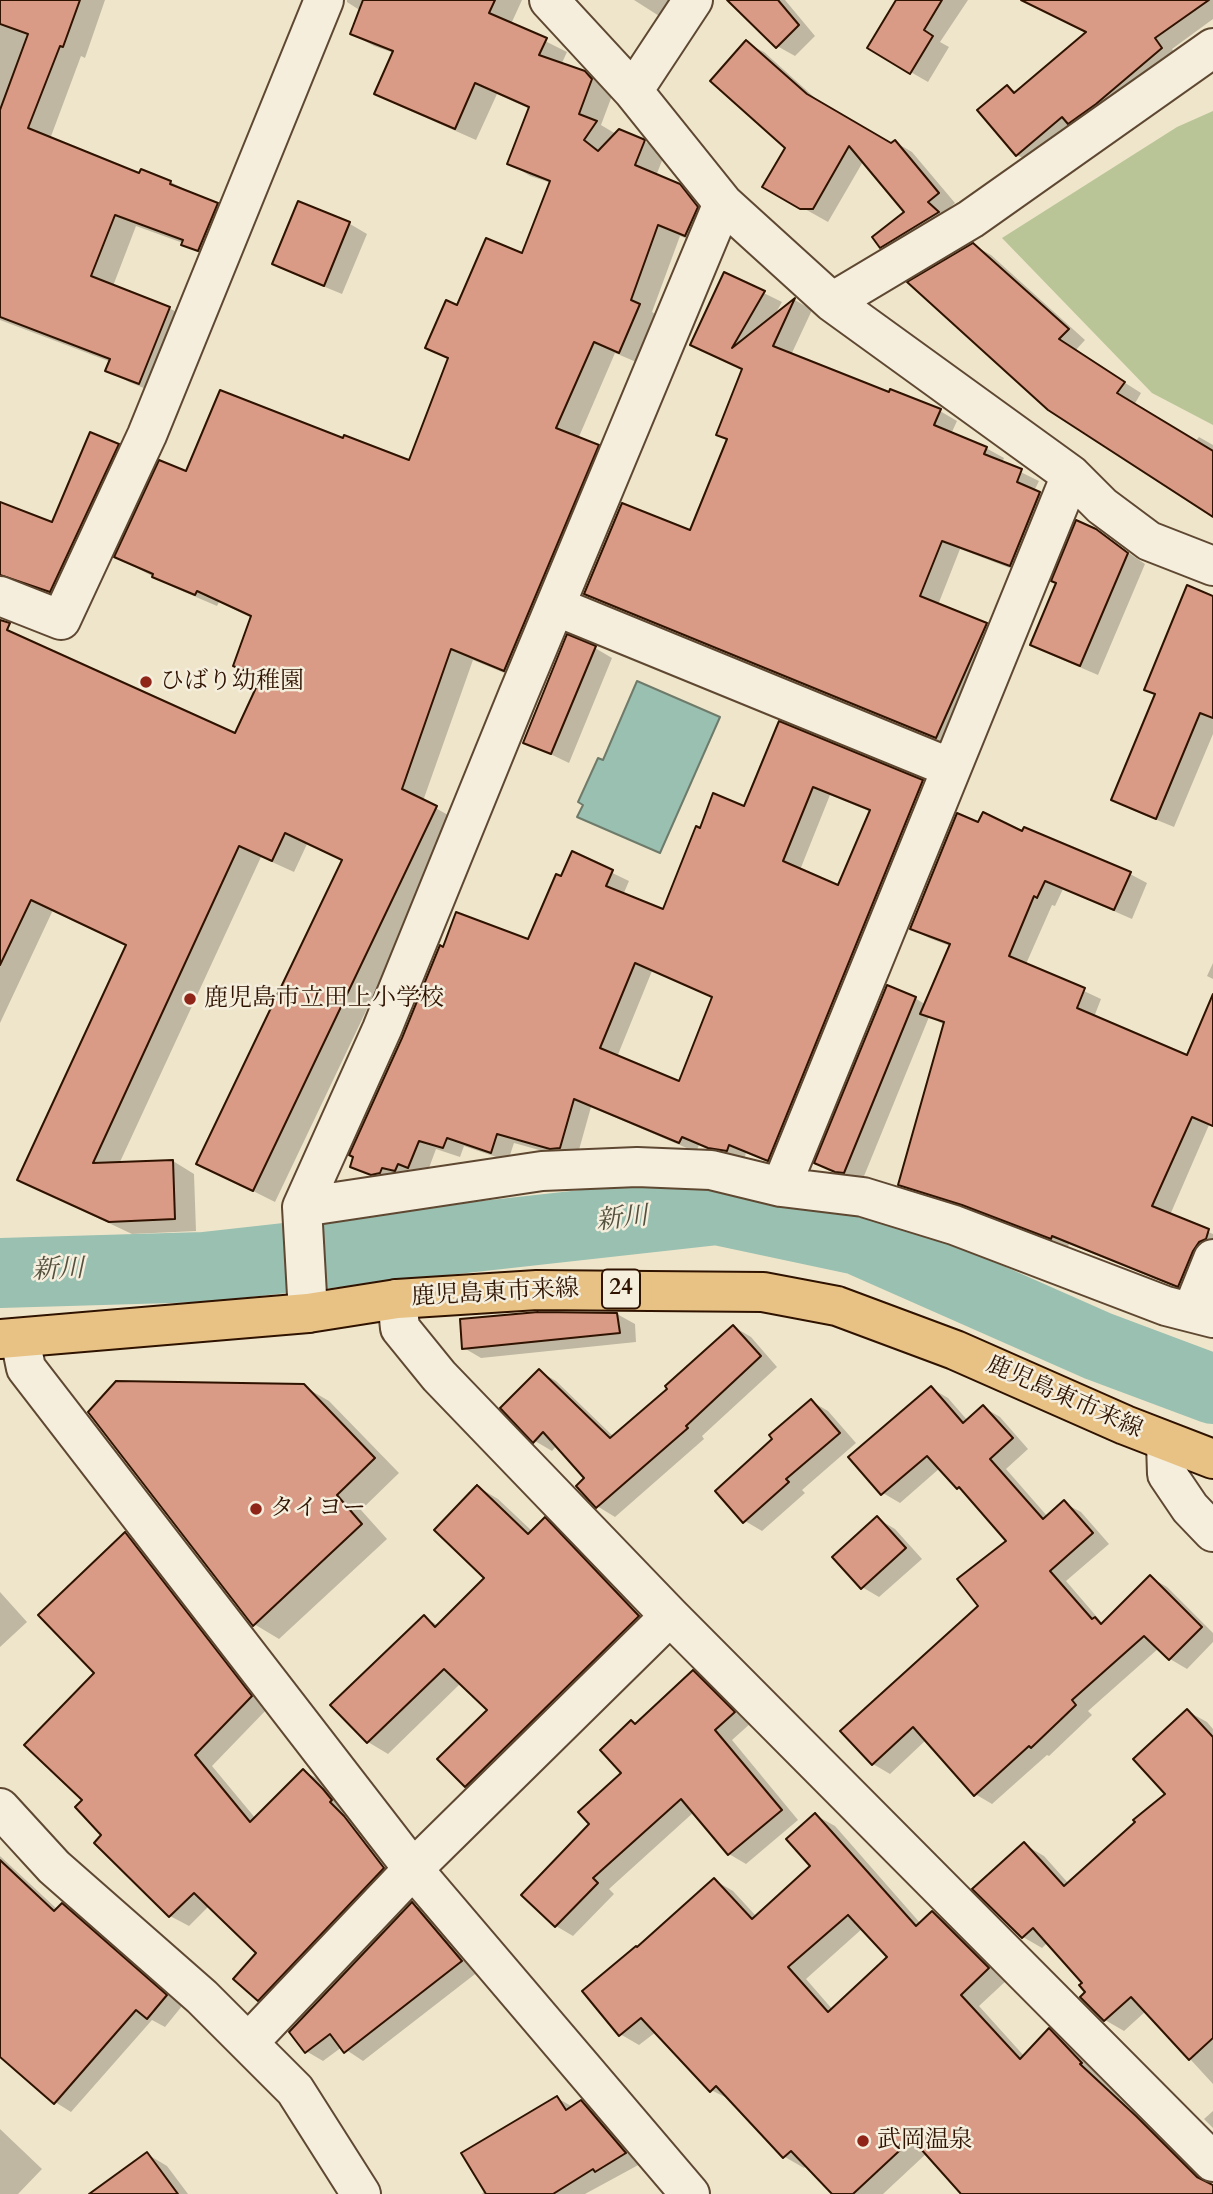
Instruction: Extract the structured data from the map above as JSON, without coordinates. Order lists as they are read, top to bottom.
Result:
{
  "streets": {
    "main road": ["24", "鹿児島東市来線"]
  },
  "water": ["新川"],
  "places": [
    "ひばり幼稚園",
    "鹿児島市立田上小学校",
    "タイヨー",
    "武岡温泉"
  ]
}
